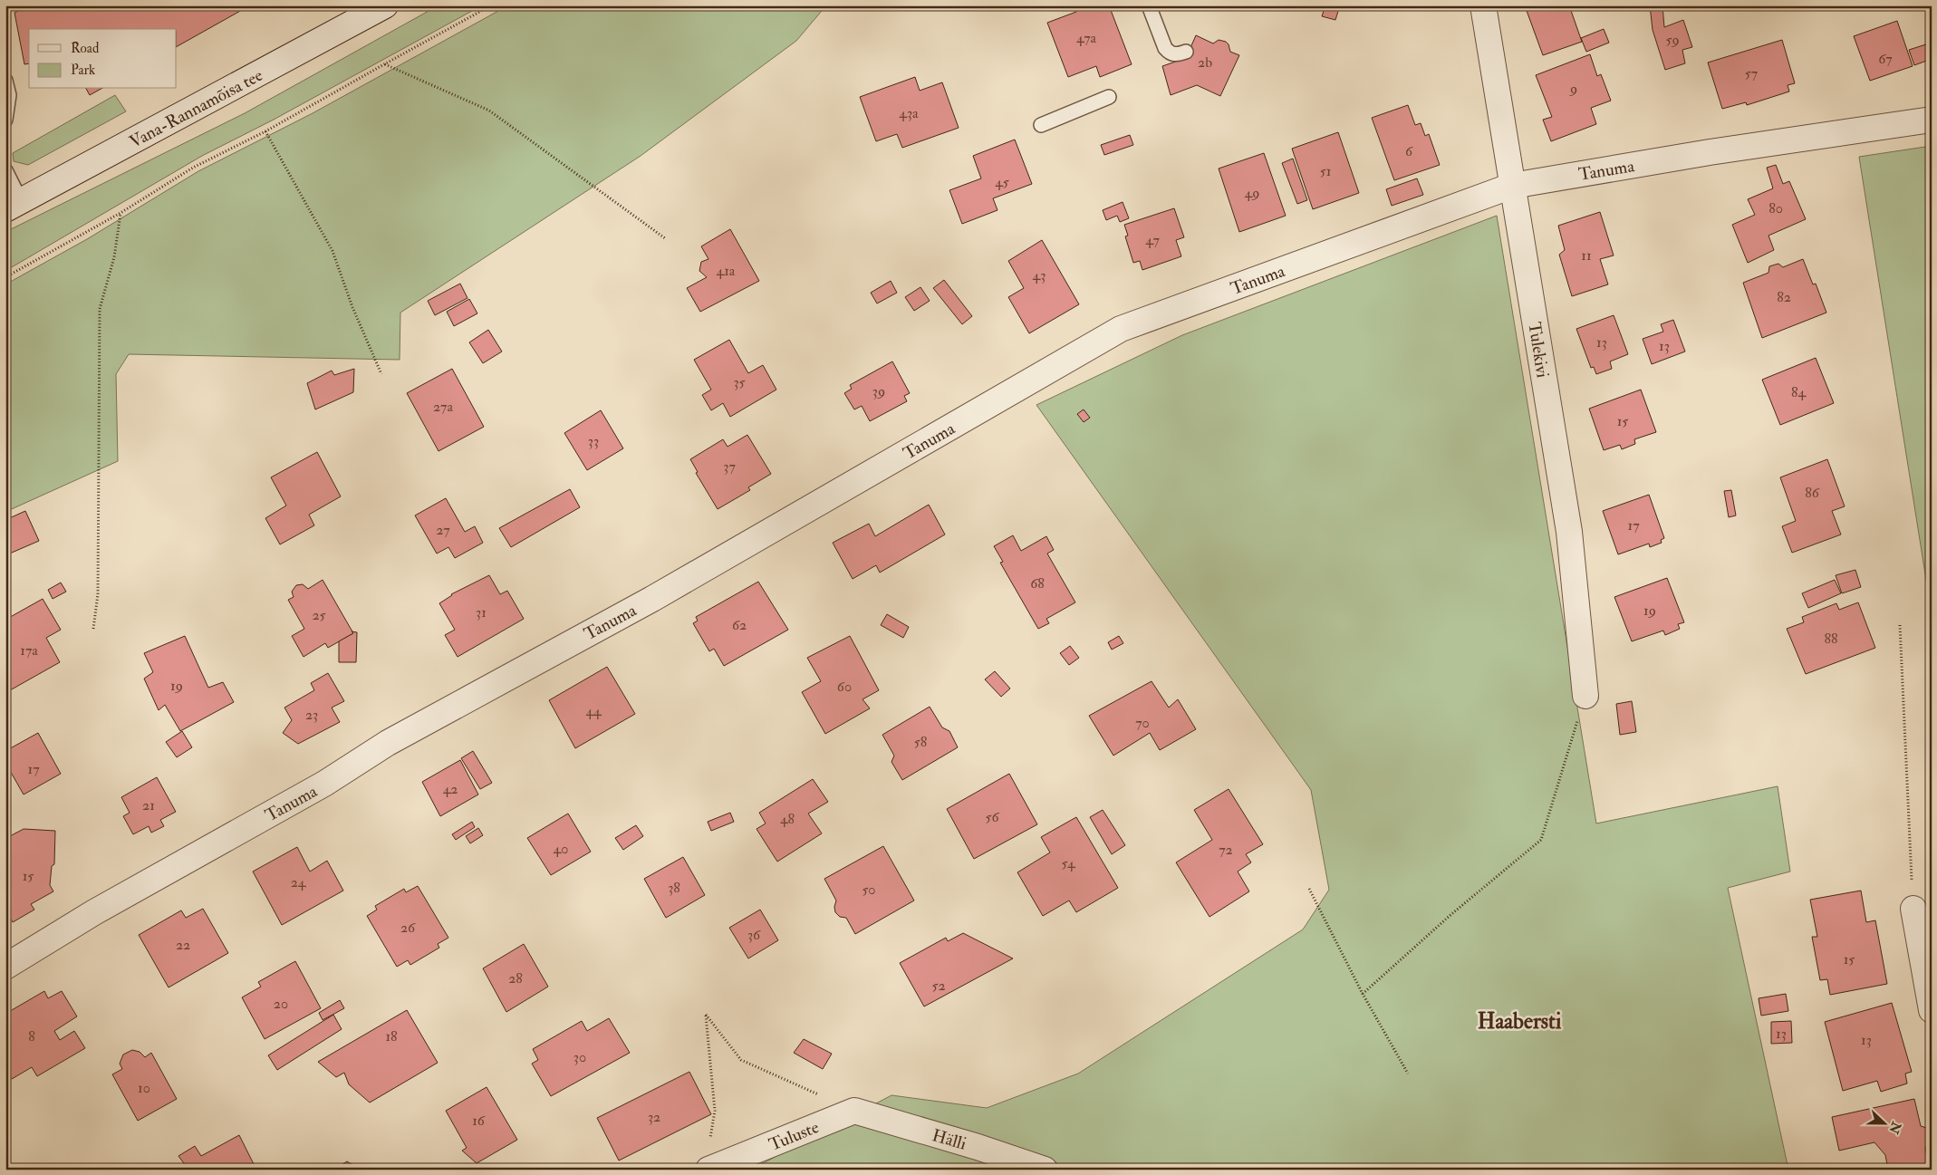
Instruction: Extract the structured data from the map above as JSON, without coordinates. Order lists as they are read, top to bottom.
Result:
{
  "streets": {
    "street": [
      "Vana-Rannamõisa tee",
      "Tanuma",
      "Tulekivi",
      "Tuluste",
      "Hälli"
    ]
  },
  "crossings": [
    ["Tanuma", "Tulekivi"],
    ["Tuluste", "Hälli"]
  ],
  "districts": ["Haabersti"],
  "house_numbers": [
    "47a",
    "59",
    "67",
    "2b",
    "57",
    "9",
    "43a",
    "6",
    "51",
    "45",
    "49",
    "80",
    "47",
    "11",
    "41a",
    "43",
    "82",
    "13",
    "13",
    "35",
    "39",
    "84",
    "27a",
    "15",
    "33",
    "37",
    "86",
    "17",
    "27",
    "68",
    "19",
    "31",
    "25",
    "62",
    "88",
    "17a",
    "19",
    "60",
    "44",
    "23",
    "70",
    "58",
    "17",
    "42",
    "21",
    "56",
    "48",
    "40",
    "72",
    "54",
    "15",
    "24",
    "38",
    "50",
    "26",
    "36",
    "22",
    "15",
    "28",
    "52",
    "20",
    "13",
    "8",
    "18",
    "13",
    "30",
    "10",
    "32",
    "16"
  ],
  "legend": ["Road", "Park"],
  "north": "right"
}
